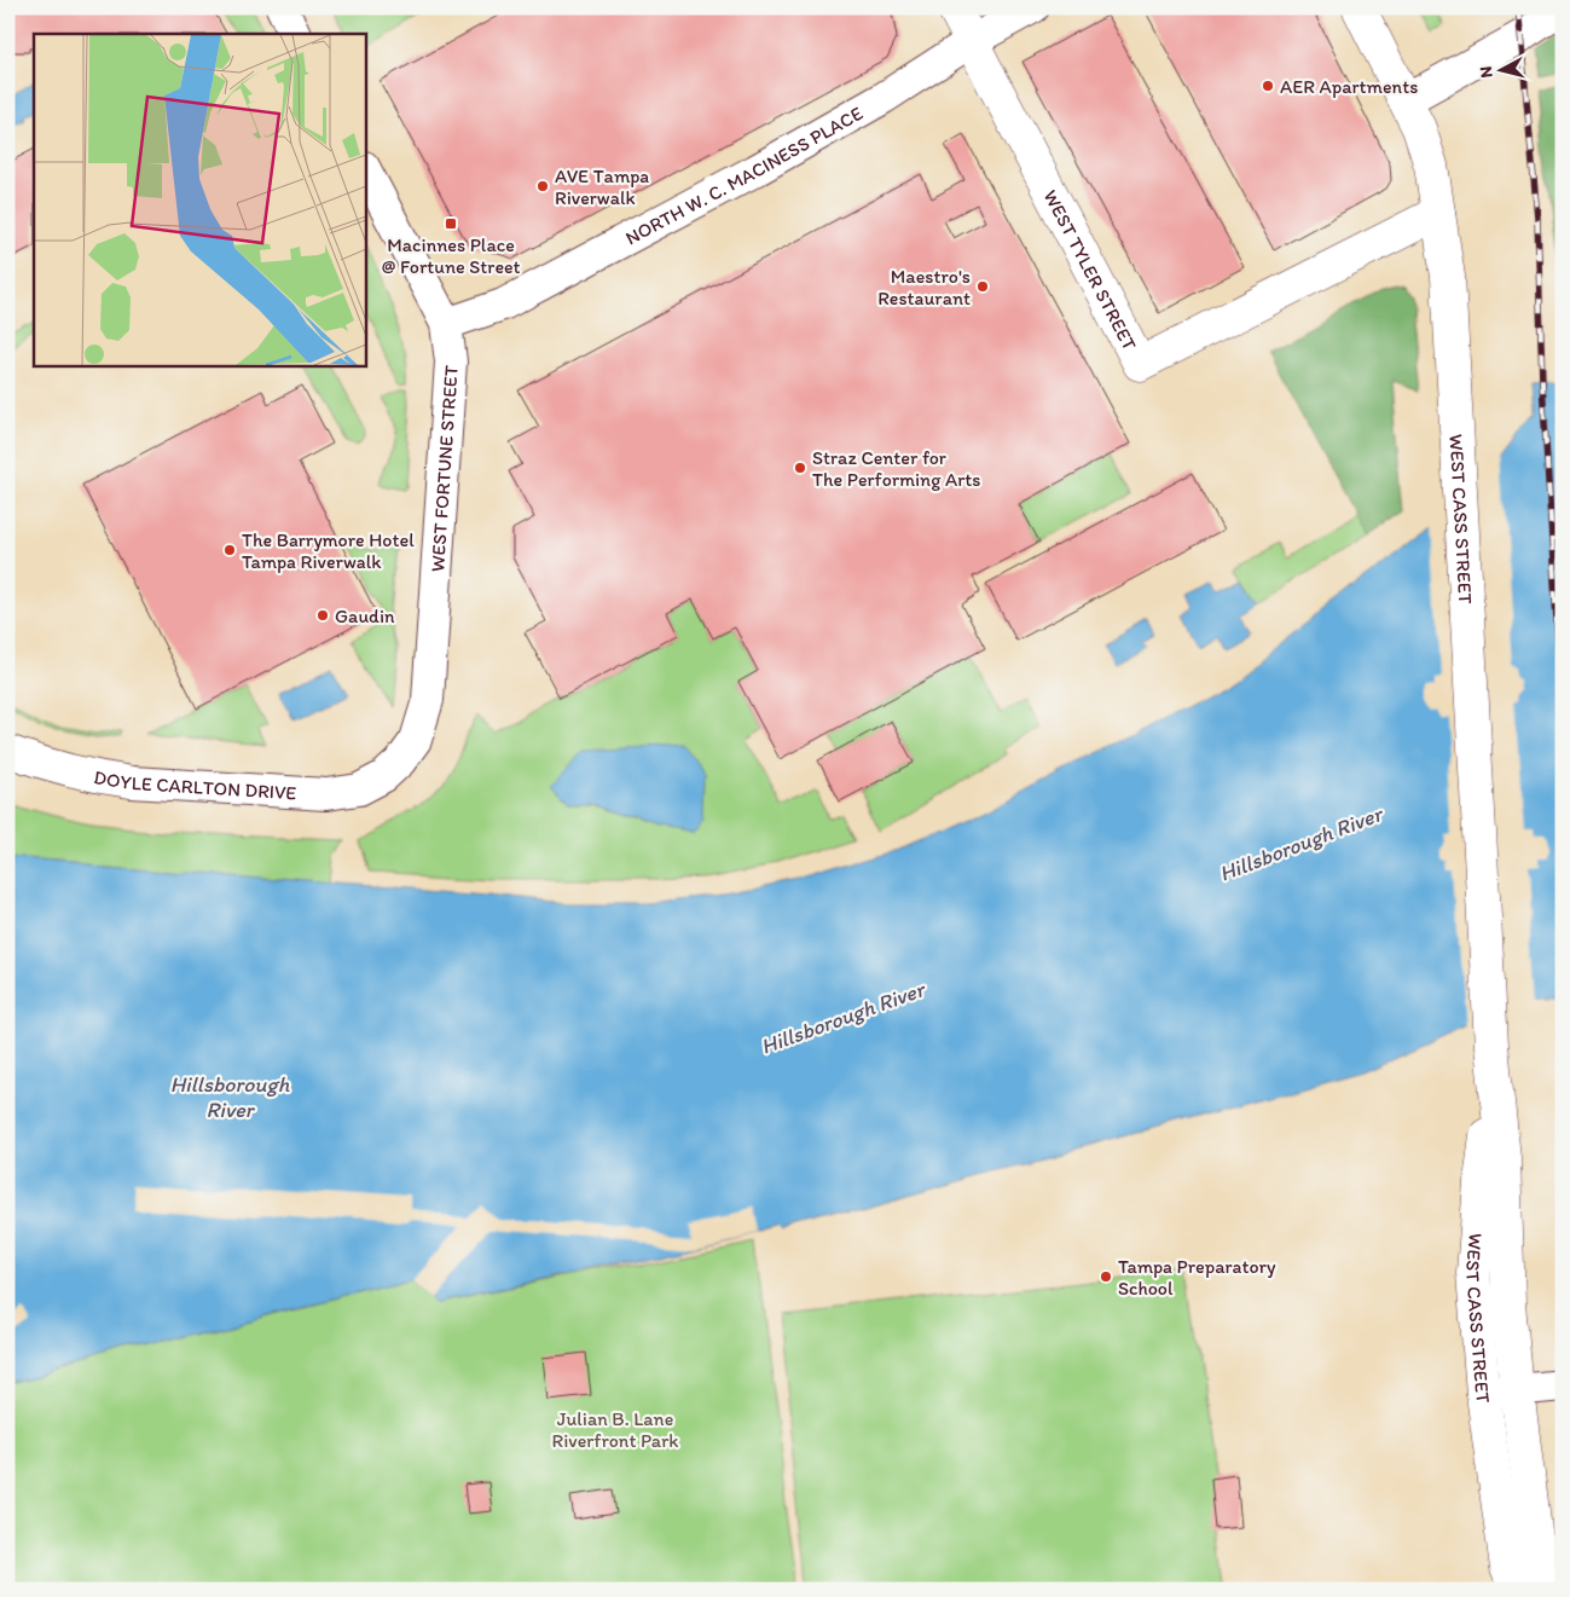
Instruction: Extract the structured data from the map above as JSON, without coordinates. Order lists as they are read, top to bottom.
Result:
{
  "streets": {
    "street": [
      "NORTH W. C. MACINESS PLACE",
      "WEST TYLER STREET",
      "WEST FORTUNE STREET",
      "WEST CASS STREET",
      "DOYLE CARLTON DRIVE"
    ]
  },
  "crossings": [
    ["NORTH W. C. MACINESS PLACE", "WEST TYLER STREET"],
    ["NORTH W. C. MACINESS PLACE", "WEST FORTUNE STREET"],
    ["WEST TYLER STREET", "WEST CASS STREET"],
    ["WEST FORTUNE STREET", "DOYLE CARLTON DRIVE"]
  ],
  "water": ["Hillsborough River"],
  "parks": ["Julian B. Lane Riverfront Park"],
  "places": {
    "other": [
      "AER Apartments",
      "AVE Tampa Riverwalk",
      "Maestro's Restaurant",
      "Straz Center for The Performing Arts",
      "The Barrymore Hotel Tampa Riverwalk",
      "Gaudin",
      "Tampa Preparatory School"
    ],
    "transit": ["Macinnes Place @ Fortune Street"]
  },
  "north": "left"
}
